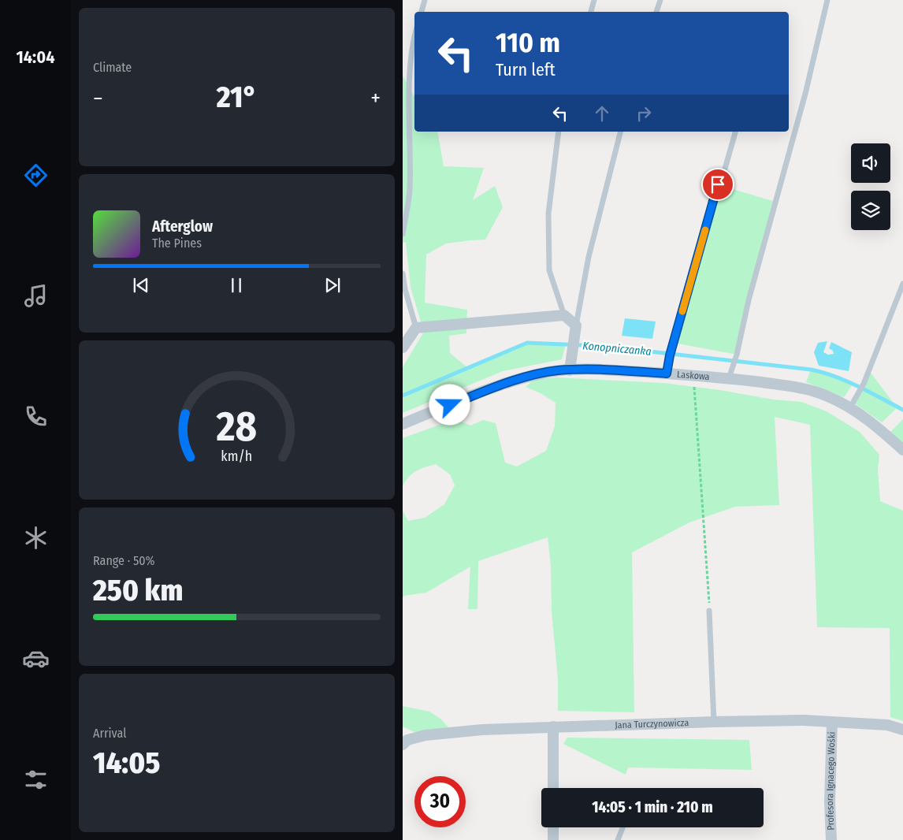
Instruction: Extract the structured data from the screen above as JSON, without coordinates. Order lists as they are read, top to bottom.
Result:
{
  "streets": {
    "street": ["Laskowa", "Jana Turczynowicza", "Profesora Ignacego Wośki"]
  },
  "crossings": [
    ["Jana Turczynowicza", "Profesora Ignacego Wośki"]
  ],
  "water": ["Konopniczanka"],
  "page": {
    "tabs": "14:04",
    "tile": [
      "Climate",
      ["Range · 50%", "250 km"],
      ["Arrival", "14:05"]
    ],
    "turn": ["110 m", "Turn left"],
    "heat": ["−", "21°", "+"],
    "song": ["Afterglow", "The Pines"],
    "limit": "30",
    "trip": "14:05 · 1 min · 210 m",
    "gauge": ["28", "km/h"]
  }
}
